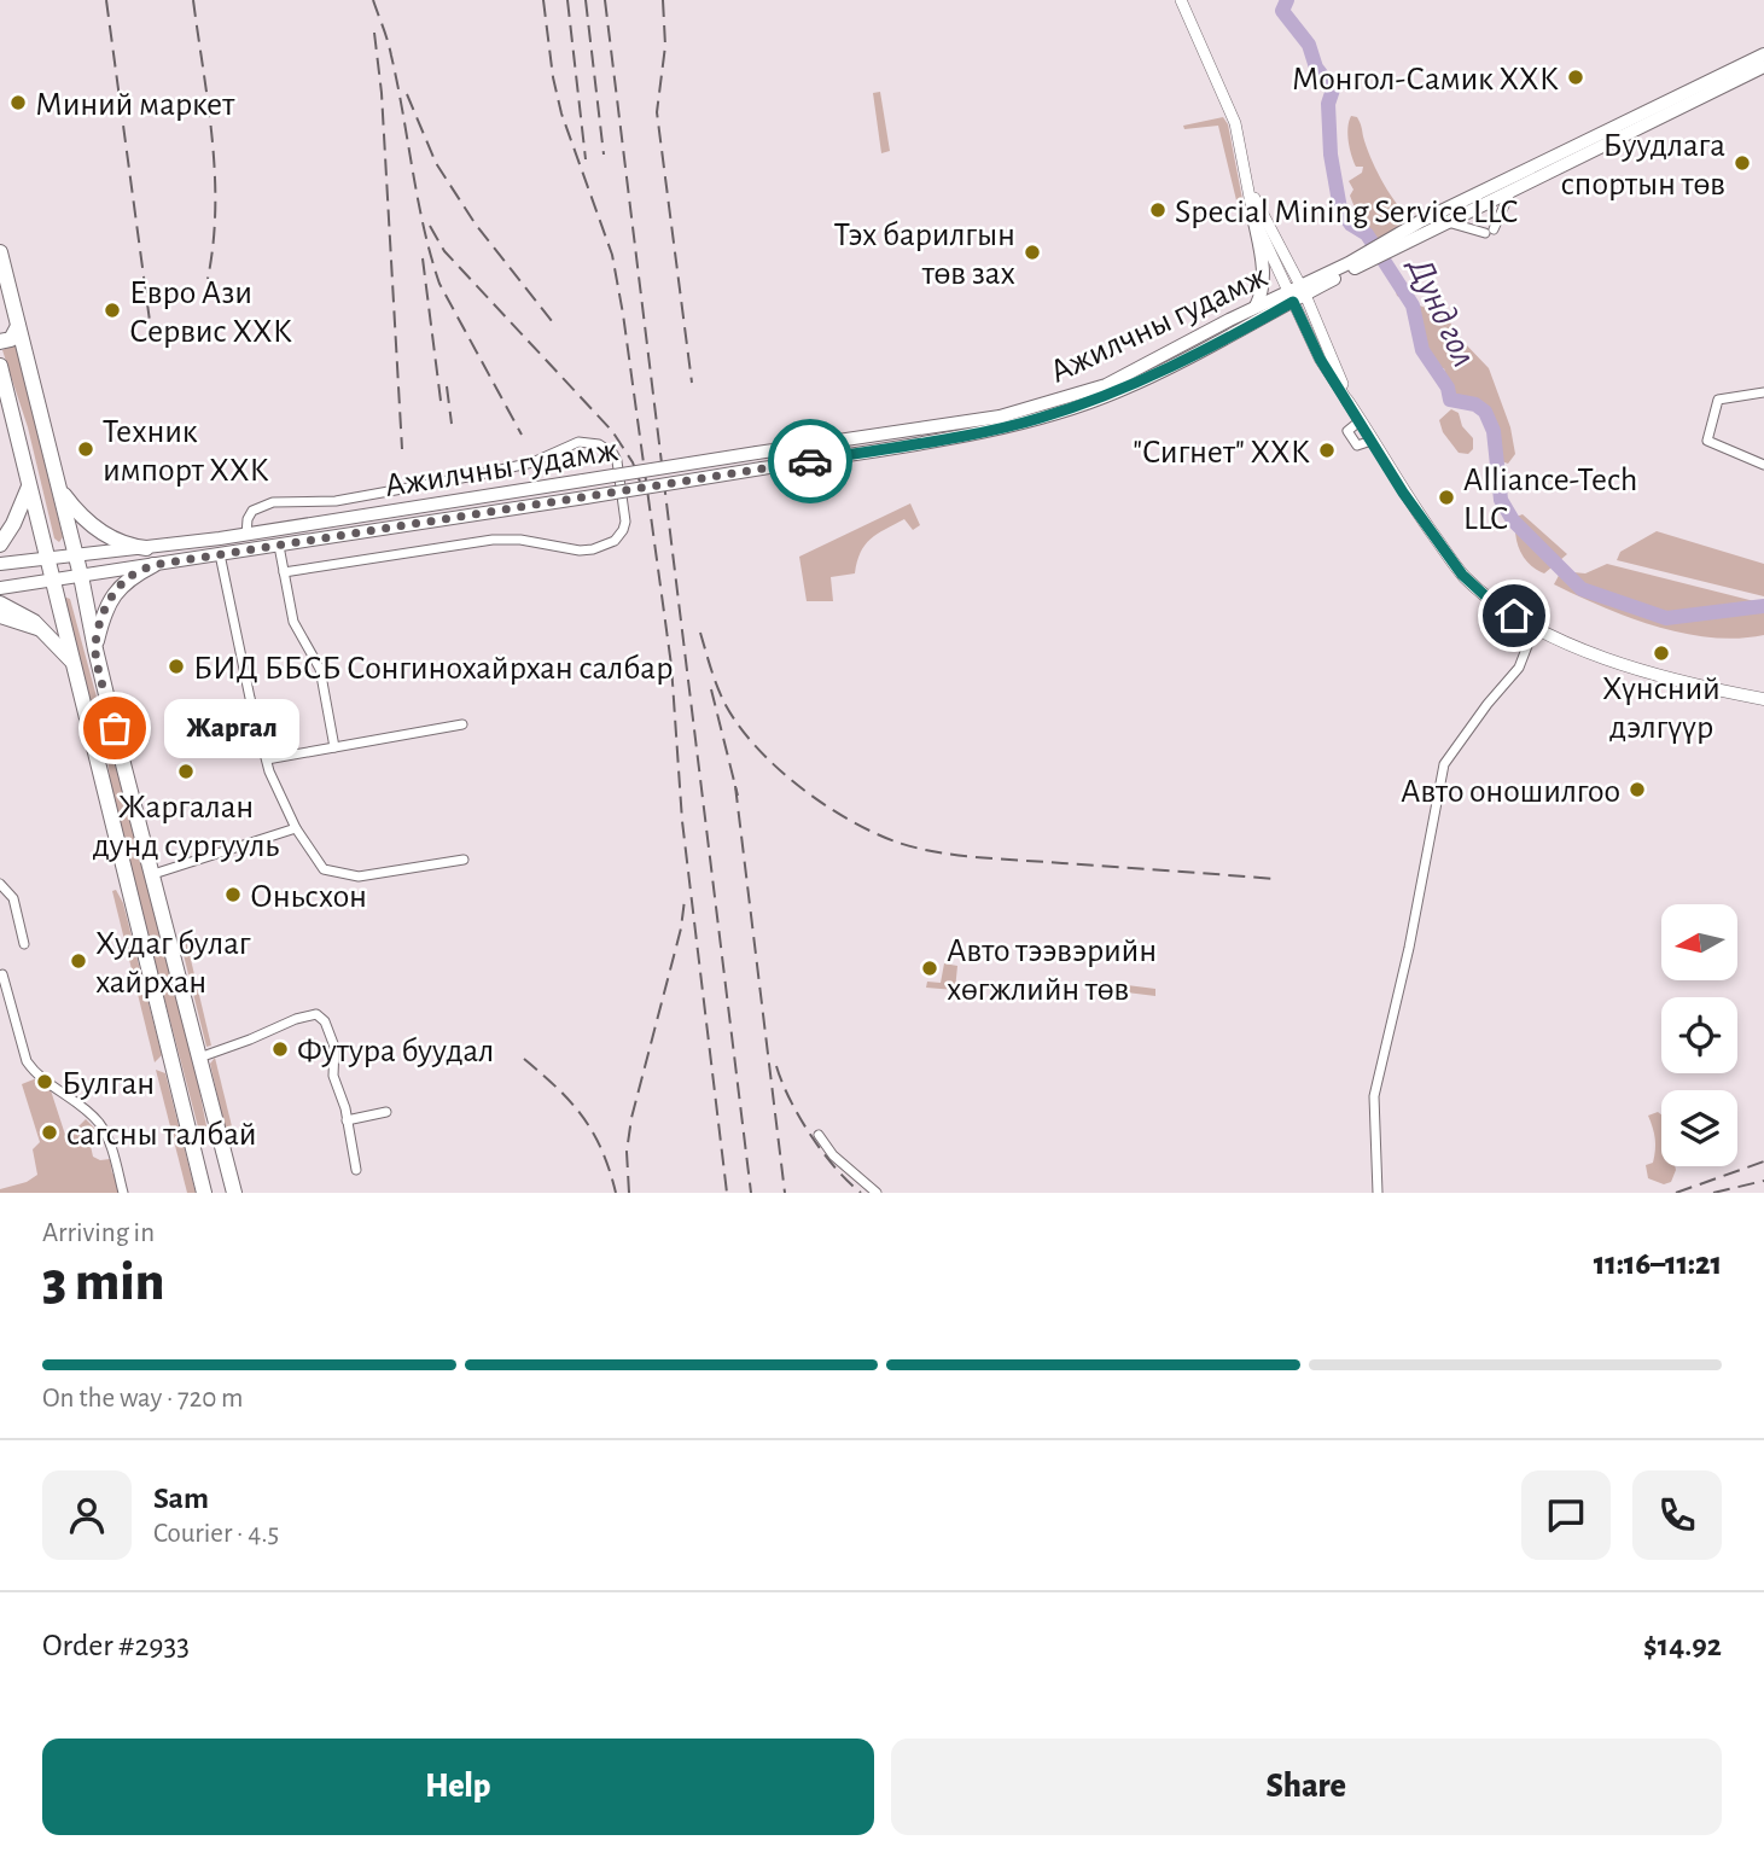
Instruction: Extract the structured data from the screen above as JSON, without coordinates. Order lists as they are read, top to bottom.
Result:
{
  "streets": {
    "main road": ["Ажилчны гудамж"]
  },
  "water": ["Дунд гол"],
  "places": [
    "Монгол-Самик ХХК",
    "Миний маркет",
    "Буудлага спортын төв",
    "Special Mining Service LLC",
    "Тэх барилгын төв зах",
    "Евро Ази Сервис ХХК",
    "Техник импорт ХХК",
    "\"Сигнет\" ХХК",
    "Alliance-Tech LLC",
    "Хүнсний дэлгүүр",
    "БИД ББСБ Сонгинохайрхан салбар",
    "Жаргал",
    "Жаргалан дунд сургууль",
    "Авто оношилгоо",
    "Оньсхон",
    "Худаг булаг хайрхан",
    "Авто тээвэрийн хөгжлийн төв",
    "Футура буудал",
    "Булган",
    "сагсны талбай"
  ],
  "north": "left",
  "page": {
    "bubble": "Жаргал",
    "heading": ["3 min", "Arriving in", "11:16–11:21"],
    "panel": [
      "Sam",
      "Courier · 4.5",
      "Order #2933",
      "$14.92"
    ],
    "bar": "On the way · 720 m",
    "buttons": ["Help", "Share"]
  }
}
